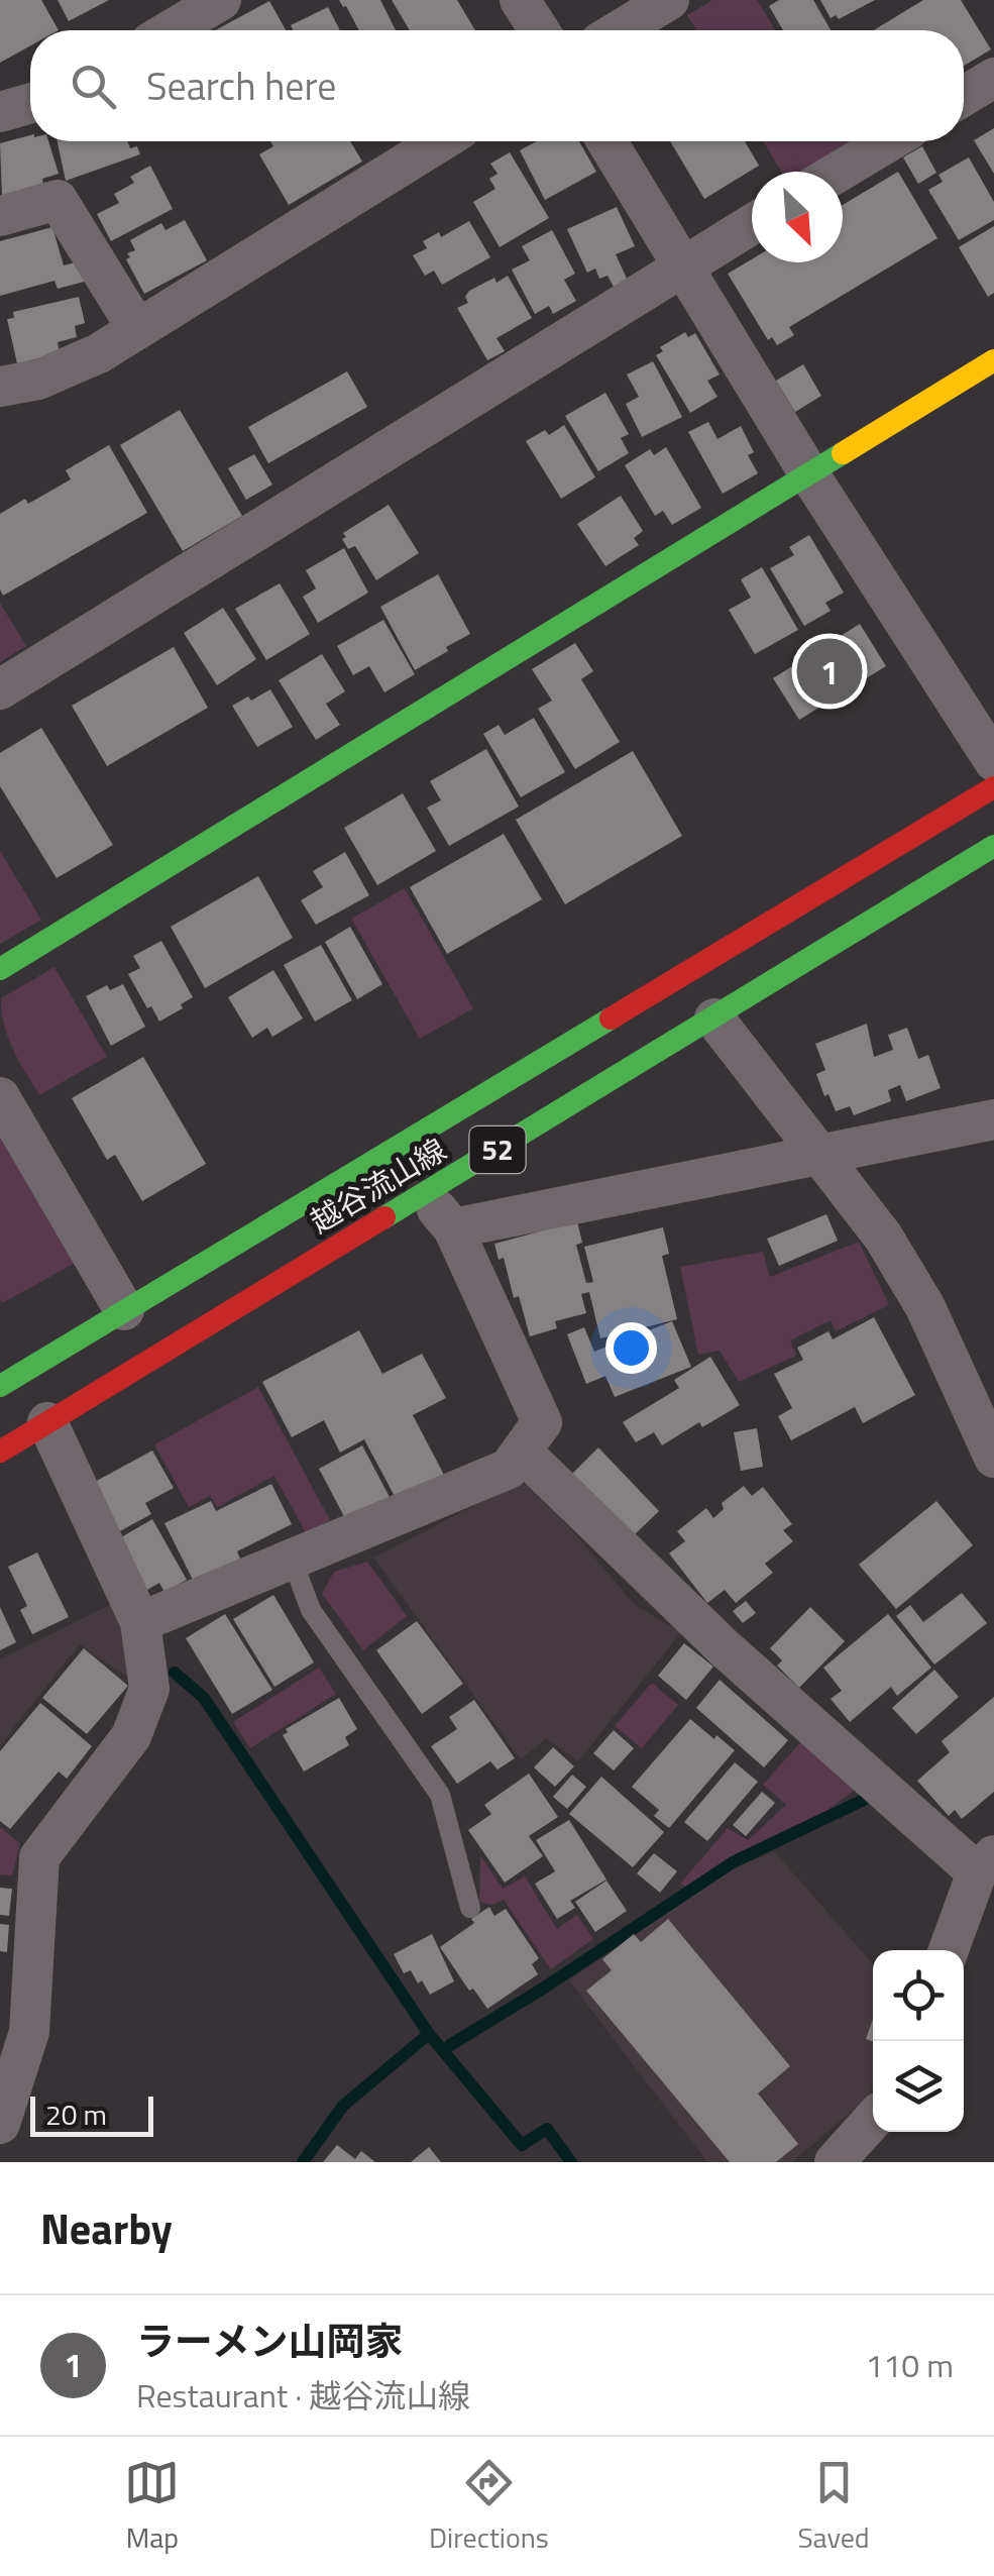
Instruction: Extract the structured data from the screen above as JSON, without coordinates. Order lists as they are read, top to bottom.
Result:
{
  "streets": {
    "main road": ["52", "越谷流山線"]
  },
  "scale_bar": "20 m",
  "north": "bottom right",
  "page": {
    "search": "Search here",
    "pins": "1",
    "scale": "20 m",
    "heading": "Nearby",
    "list": [
      {
        "mark": "1",
        "name": "ラーメン山岡家",
        "note": "Restaurant · 越谷流山線",
        "value": "110 m"
      }
    ],
    "nav": ["Map", "Directions", "Saved"]
  }
}
